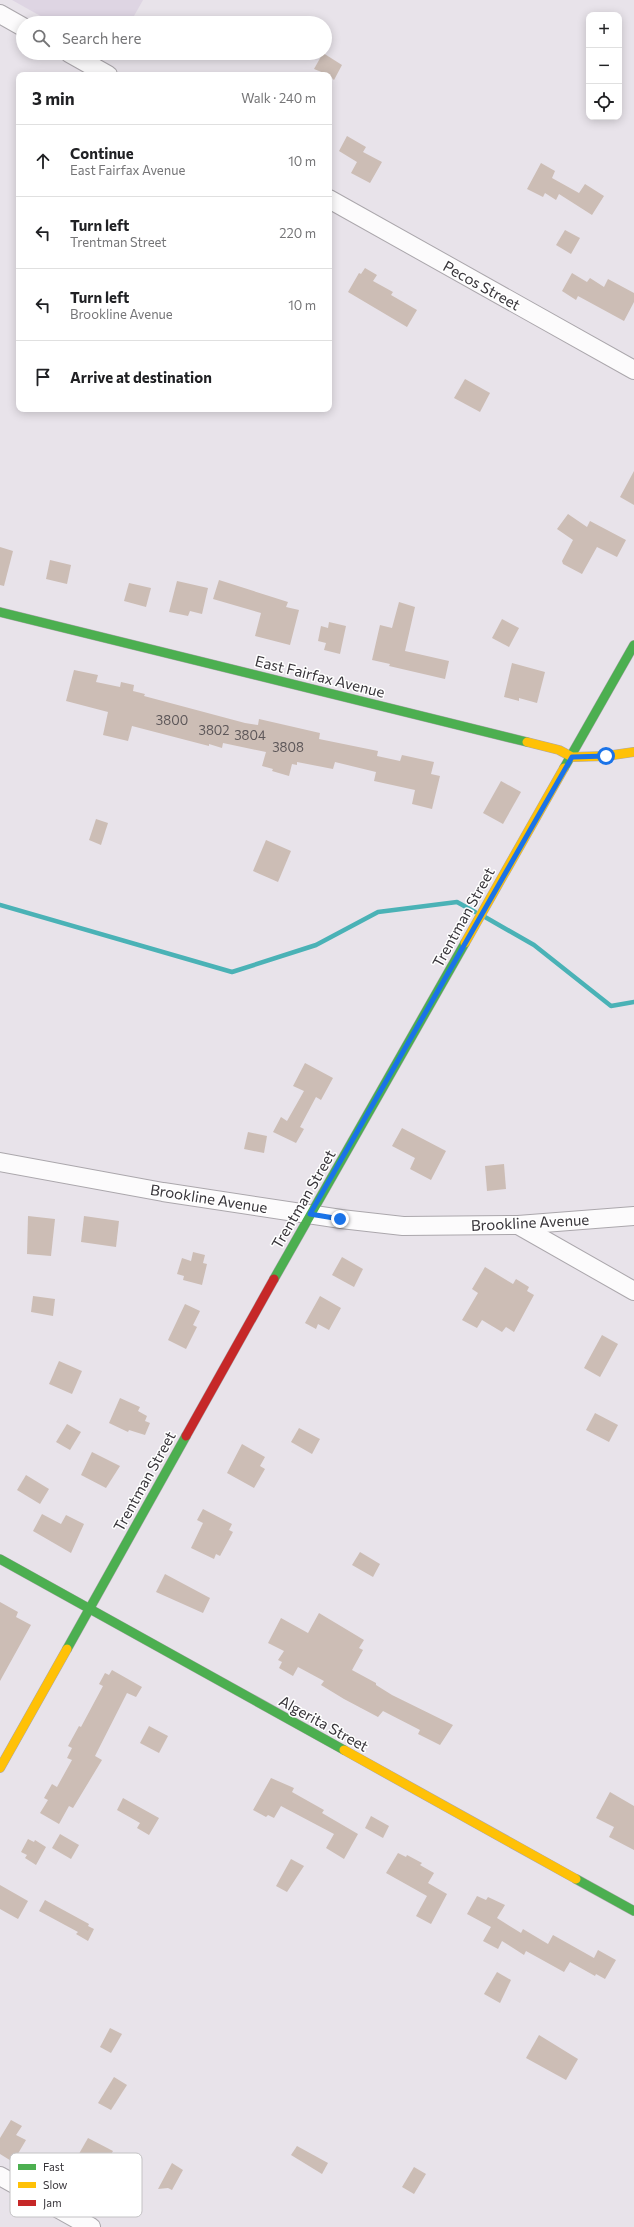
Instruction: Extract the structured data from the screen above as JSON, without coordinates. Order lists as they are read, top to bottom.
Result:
{
  "streets": {
    "street": [
      "Pecos Street",
      "East Fairfax Avenue",
      "Trentman Street",
      "Brookline Avenue",
      "Algerita Street"
    ]
  },
  "crossings": [
    ["East Fairfax Avenue", "Trentman Street"],
    ["Trentman Street", "Brookline Avenue"],
    ["Trentman Street", "Algerita Street"]
  ],
  "house_numbers": [
    "3800",
    "3802",
    "3804",
    "3808"
  ],
  "legend": ["Fast", "Slow", "Jam"],
  "page": {
    "map_buttons": ["+", "−"],
    "search": "Search here",
    "heading": ["3 min", "Walk · 240 m"],
    "list": [
      ["Continue", "East Fairfax Avenue", "10 m"],
      ["Turn left", "Trentman Street", "220 m"],
      ["Turn left", "Brookline Avenue", "10 m"],
      "Arrive at destination"
    ]
  }
}
